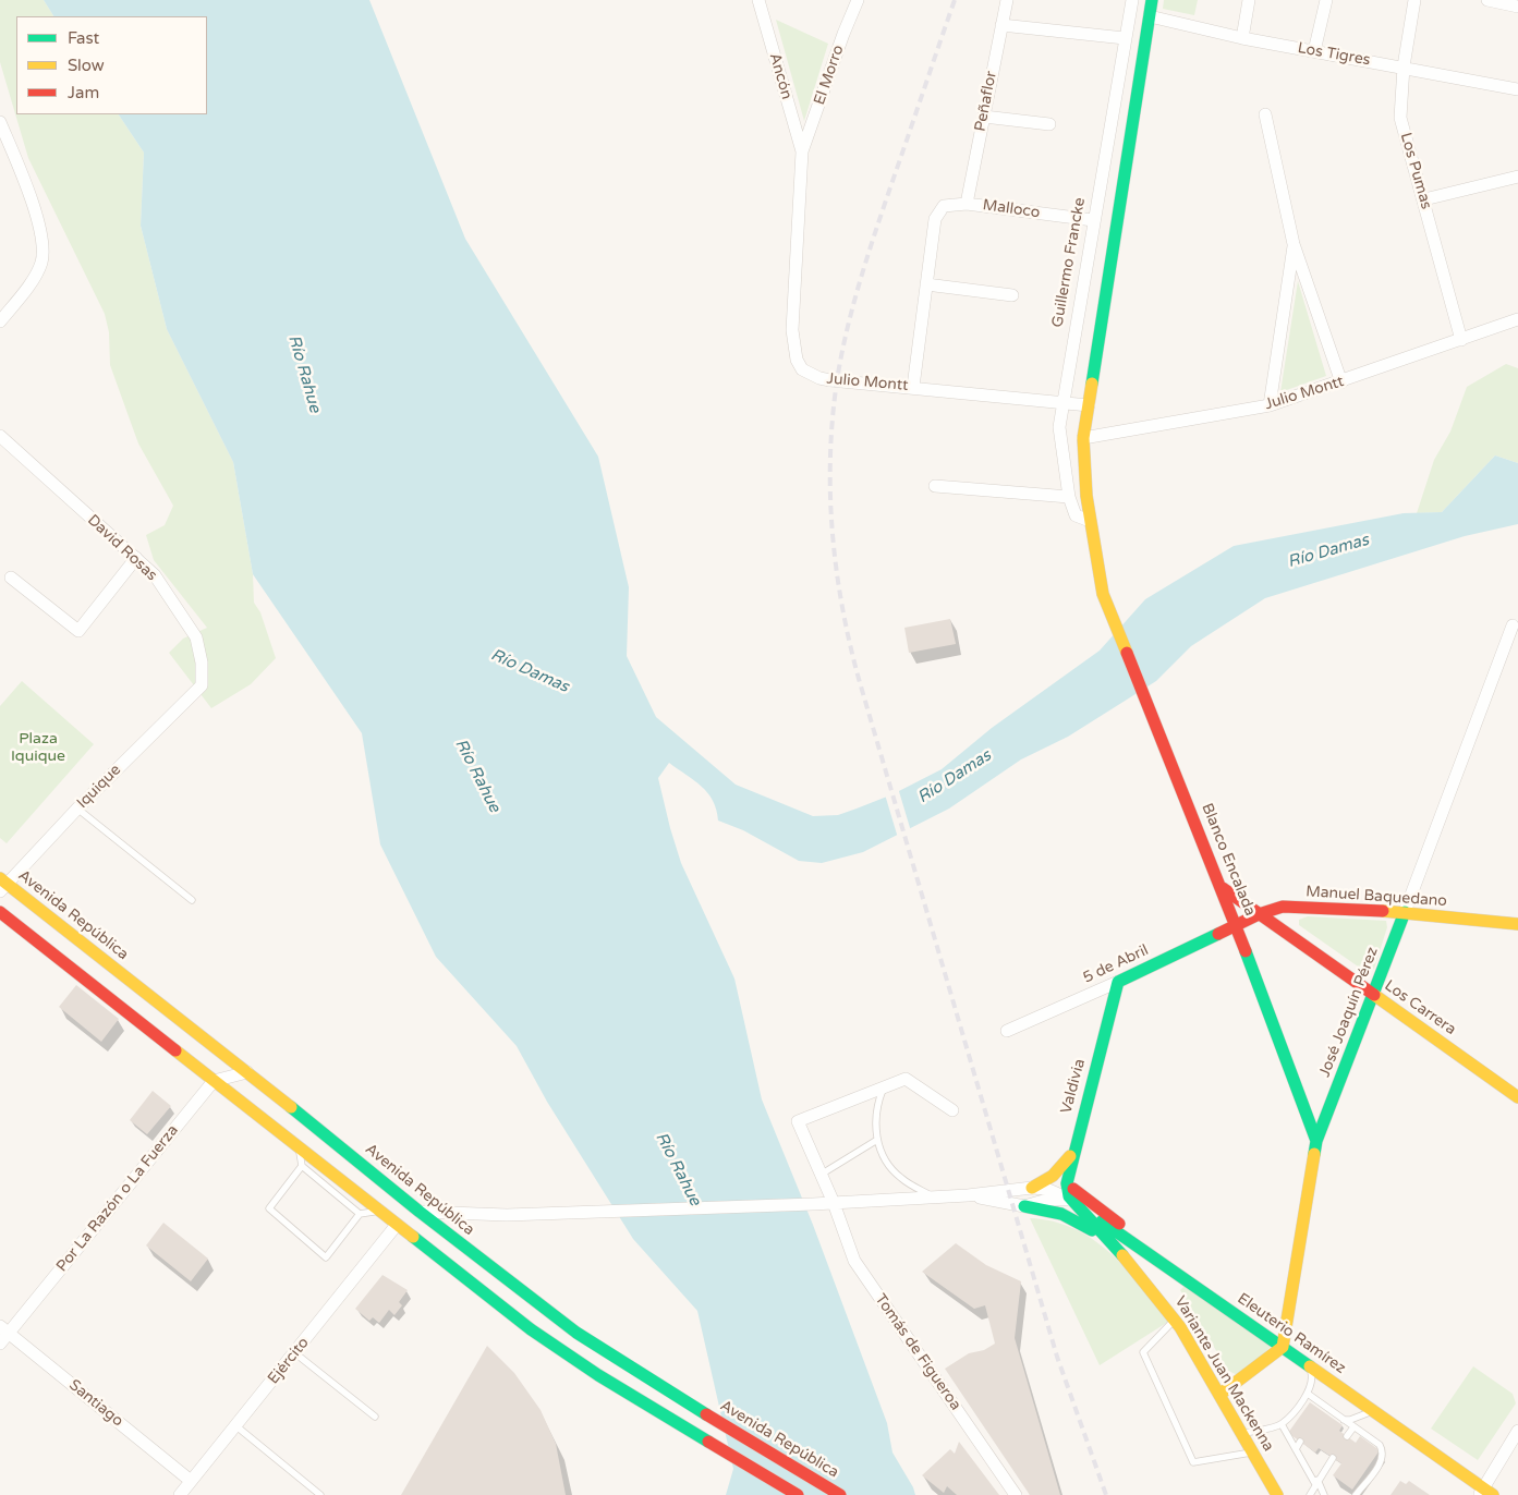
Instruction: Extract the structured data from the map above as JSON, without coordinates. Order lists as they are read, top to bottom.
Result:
{
  "streets": {
    "main road": [
      "Blanco Encalada",
      "Manuel Baquedano",
      "Avenida República",
      "5 de Abril",
      "Los Carrera",
      "José Joaquín Pérez",
      "Valdivia",
      "Eleuterio Ramírez",
      "Variante Juan Mackenna"
    ],
    "street": [
      "Los Tigres",
      "El Morro",
      "Ancón",
      "Peñaflor",
      "Los Pumas",
      "Malloco",
      "Guillermo Francke",
      "Julio Montt",
      "David Rosas",
      "Iquique",
      "Por La Razón o La Fuerza",
      "Tomás de Figueroa",
      "Ejército",
      "Santiago"
    ]
  },
  "crossings": [
    ["Los Tigres", "Los Pumas"],
    ["El Morro", "Ancón"],
    ["El Morro", "Julio Montt"],
    ["Ancón", "Julio Montt"],
    ["Peñaflor", "Malloco"],
    ["Los Pumas", "Julio Montt"],
    ["Malloco", "Guillermo Francke"],
    ["Guillermo Francke", "Julio Montt"],
    ["Guillermo Francke", "Blanco Encalada"],
    ["David Rosas", "Iquique"],
    ["Iquique", "Avenida República"],
    ["Blanco Encalada", "Manuel Baquedano"],
    ["Blanco Encalada", "5 de Abril"],
    ["Blanco Encalada", "Los Carrera"],
    ["Blanco Encalada", "José Joaquín Pérez"],
    ["Manuel Baquedano", "5 de Abril"],
    ["Manuel Baquedano", "Los Carrera"],
    ["Manuel Baquedano", "José Joaquín Pérez"],
    ["Avenida República", "Eleuterio Ramírez"],
    ["5 de Abril", "Valdivia"],
    ["Los Carrera", "José Joaquín Pérez"],
    ["José Joaquín Pérez", "Eleuterio Ramírez"],
    ["Valdivia", "Eleuterio Ramírez"],
    ["Valdivia", "Variante Juan Mackenna"],
    ["Por La Razón o La Fuerza", "Santiago"],
    ["Eleuterio Ramírez", "Tomás de Figueroa"],
    ["Eleuterio Ramírez", "Variante Juan Mackenna"],
    ["Ejército", "Santiago"]
  ],
  "water": ["Río Rahue", "Río Damas"],
  "parks": ["Plaza Iquique"],
  "legend": ["Fast", "Slow", "Jam"]
}
